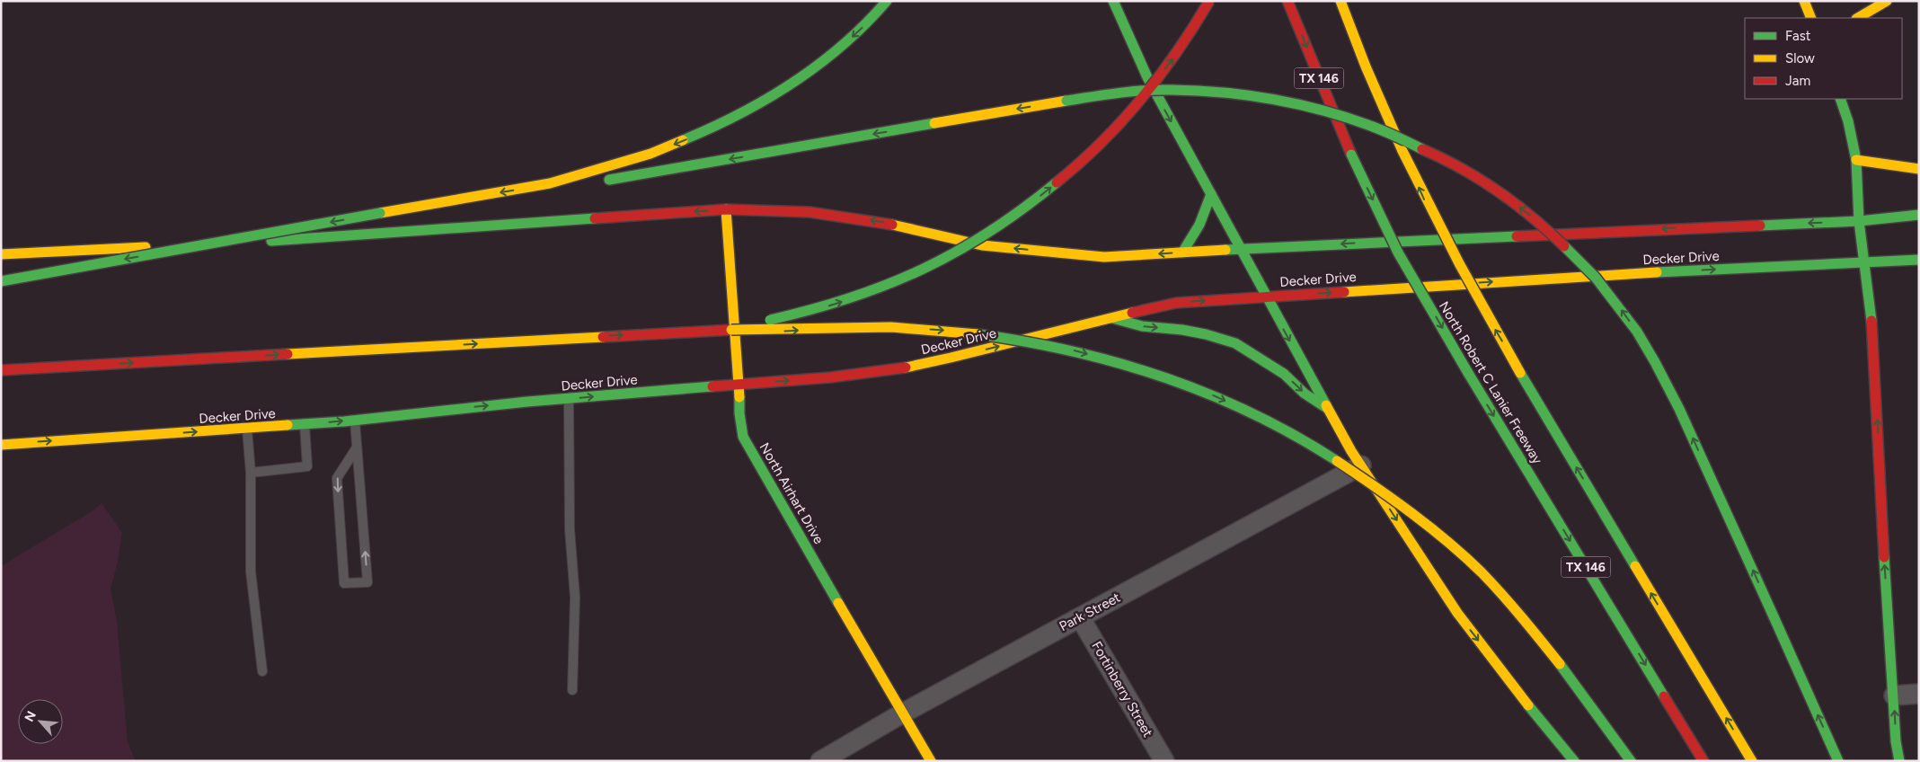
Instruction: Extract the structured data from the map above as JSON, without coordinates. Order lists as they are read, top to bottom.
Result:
{
  "streets": {
    "main road": [
      "TX 146",
      "Decker Drive",
      "North Robert C Lanier Freeway",
      "North Airhart Drive"
    ],
    "street": ["Park Street", "Fortinberry Street"]
  },
  "crossings": [
    ["Decker Drive", "North Airhart Drive"],
    ["North Airhart Drive", "Park Street"],
    ["Park Street", "Fortinberry Street"]
  ],
  "legend": ["Fast", "Slow", "Jam"],
  "north": "top left"
}
